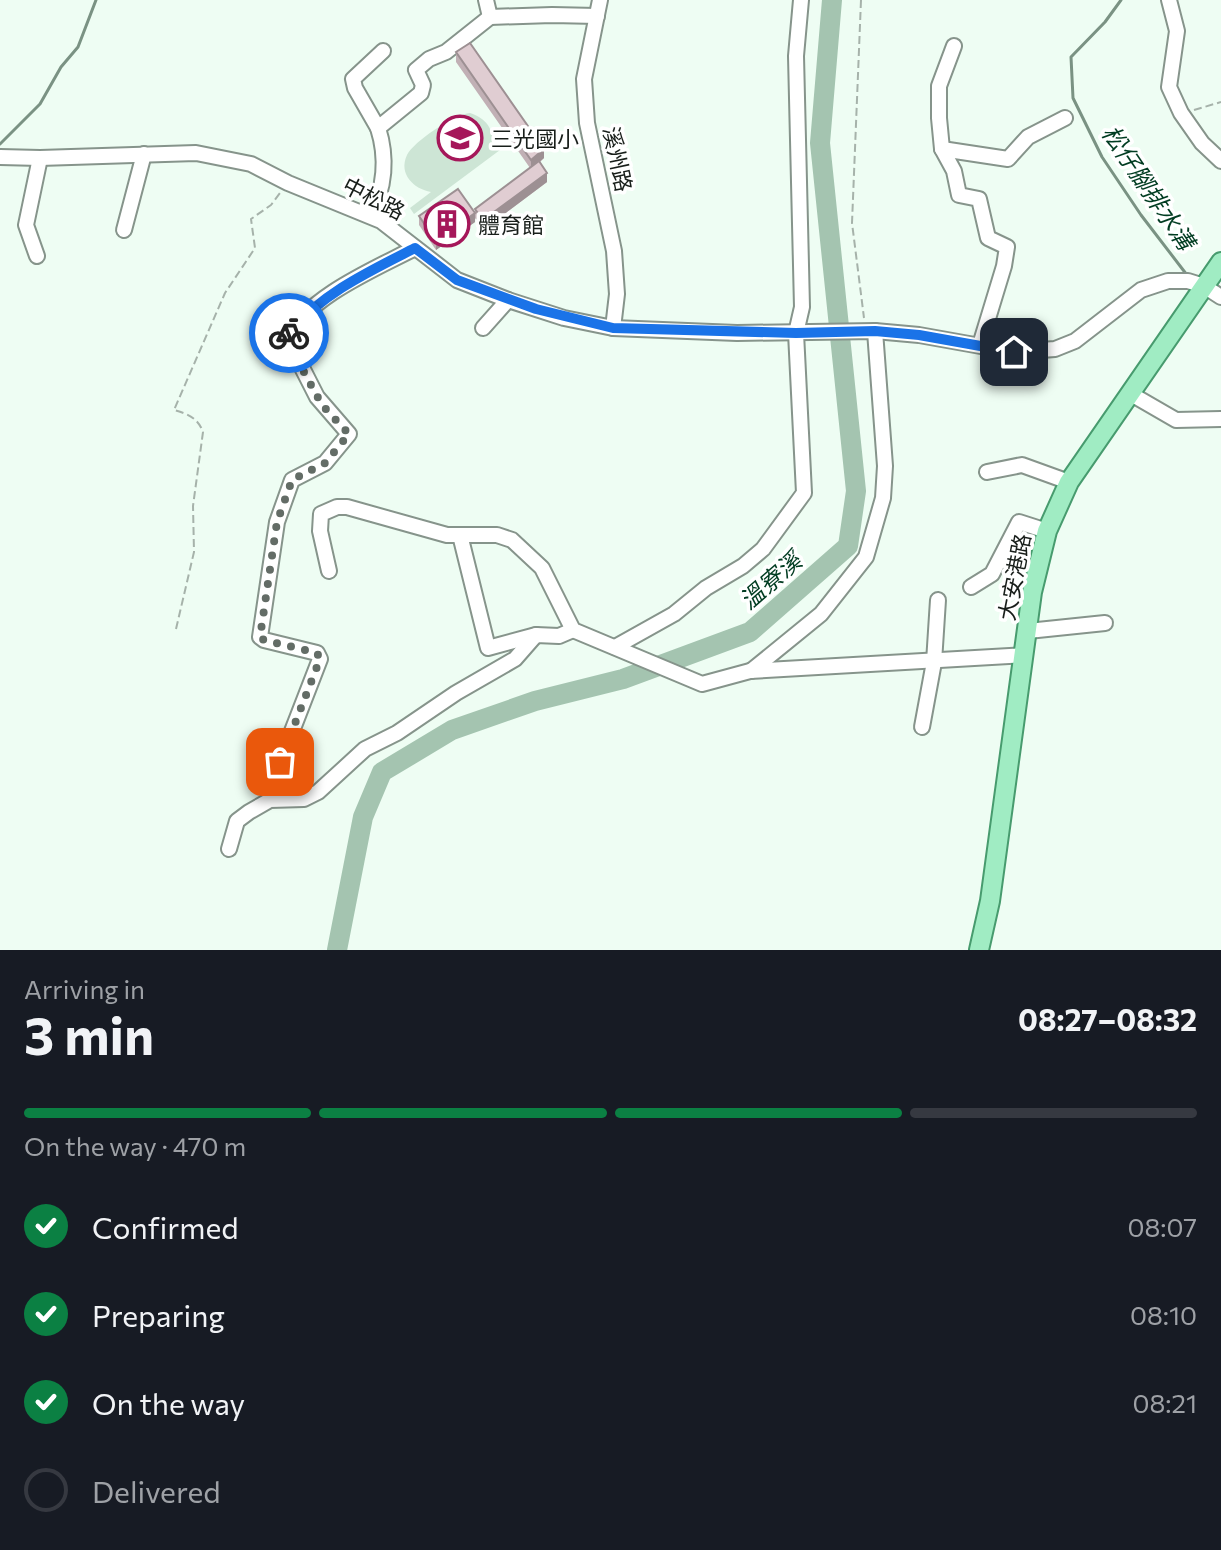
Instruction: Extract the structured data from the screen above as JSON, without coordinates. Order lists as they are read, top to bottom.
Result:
{
  "streets": {
    "main road": ["大安港路"],
    "street": ["溪州路", "中松路"]
  },
  "crossings": [
    ["溪州路", "中松路"]
  ],
  "water": ["松仔腳排水溝", "溫寮溪"],
  "places": {
    "school or university": ["三光國小"],
    "building": ["體育館"]
  },
  "page": {
    "heading": ["3 min", "Arriving in", "08:27–08:32"],
    "bar": "On the way · 470 m",
    "list": [
      ["Confirmed", "08:07"],
      ["Preparing", "08:10"],
      ["On the way", "08:21"],
      "Delivered"
    ]
  }
}
